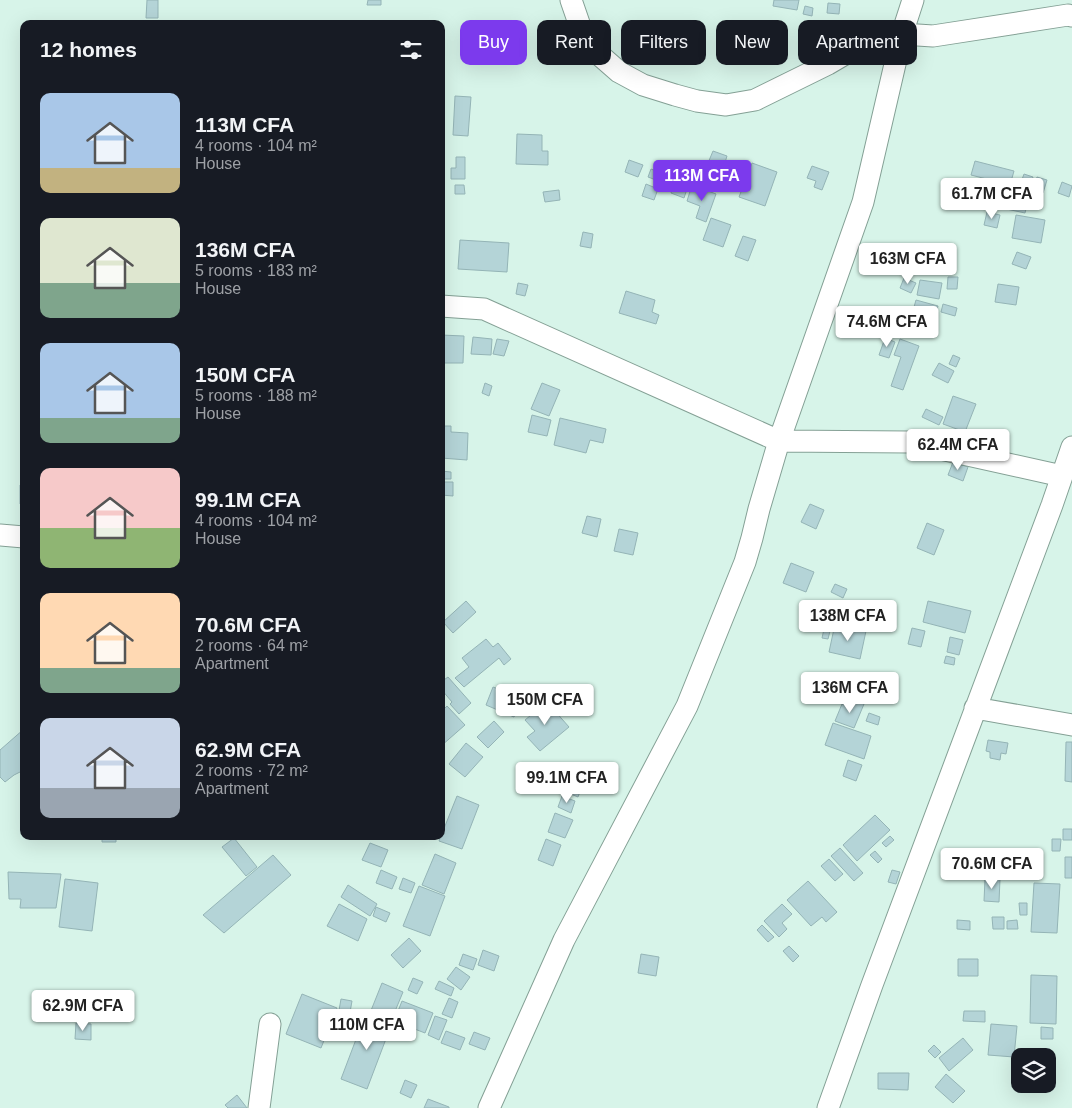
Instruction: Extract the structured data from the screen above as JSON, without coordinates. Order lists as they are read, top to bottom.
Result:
{
  "page": {
    "chip": [
      "Buy",
      "Rent",
      "Filters",
      "New",
      "Apartment"
    ],
    "heading": "12 homes",
    "list": [
      {
        "name": "113M CFA",
        "note": "4 rooms · 104 m² · House"
      },
      {
        "name": "136M CFA",
        "note": "5 rooms · 183 m² · House"
      },
      {
        "name": "150M CFA",
        "note": "5 rooms · 188 m² · House"
      },
      {
        "name": "99.1M CFA",
        "note": "4 rooms · 104 m² · House"
      },
      {
        "name": "70.6M CFA",
        "note": "2 rooms · 64 m² · Apartment"
      },
      {
        "name": "62.9M CFA",
        "note": "2 rooms · 72 m² · Apartment"
      }
    ],
    "price": [
      "113M CFA",
      "61.7M CFA",
      "163M CFA",
      "74.6M CFA",
      "62.4M CFA",
      "138M CFA",
      "136M CFA",
      "150M CFA",
      "99.1M CFA",
      "70.6M CFA",
      "62.9M CFA",
      "110M CFA"
    ]
  }
}
